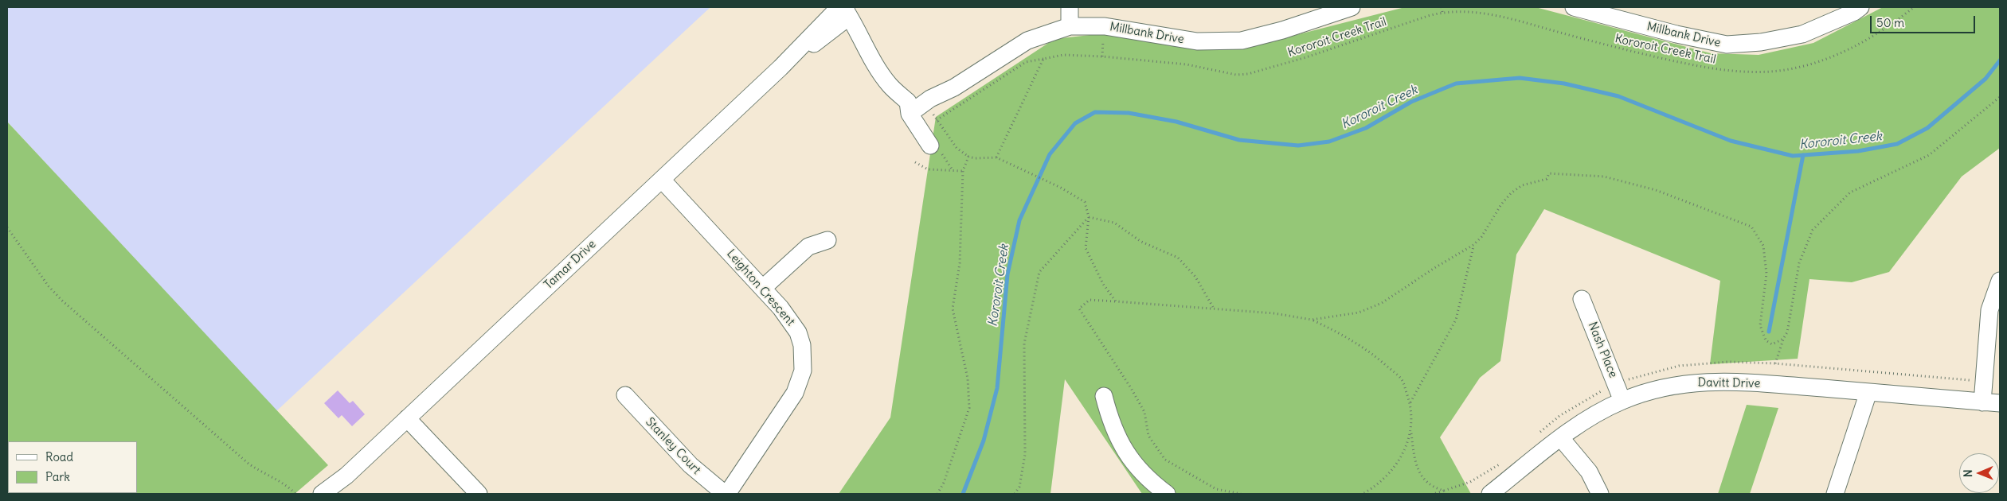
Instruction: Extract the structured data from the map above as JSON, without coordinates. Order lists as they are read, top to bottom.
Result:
{
  "streets": {
    "street": [
      "Millbank Drive",
      "Tamar Drive",
      "Leighton Crescent",
      "Nash Place",
      "Davitt Drive",
      "Stanley Court"
    ],
    "path": ["Kororoit Creek Trail"]
  },
  "crossings": [
    ["Tamar Drive", "Leighton Crescent"],
    ["Leighton Crescent", "Stanley Court"],
    ["Nash Place", "Davitt Drive"]
  ],
  "water": ["Kororoit Creek"],
  "legend": ["Road", "Park"],
  "scale_bar": "50 m",
  "north": "left"
}
